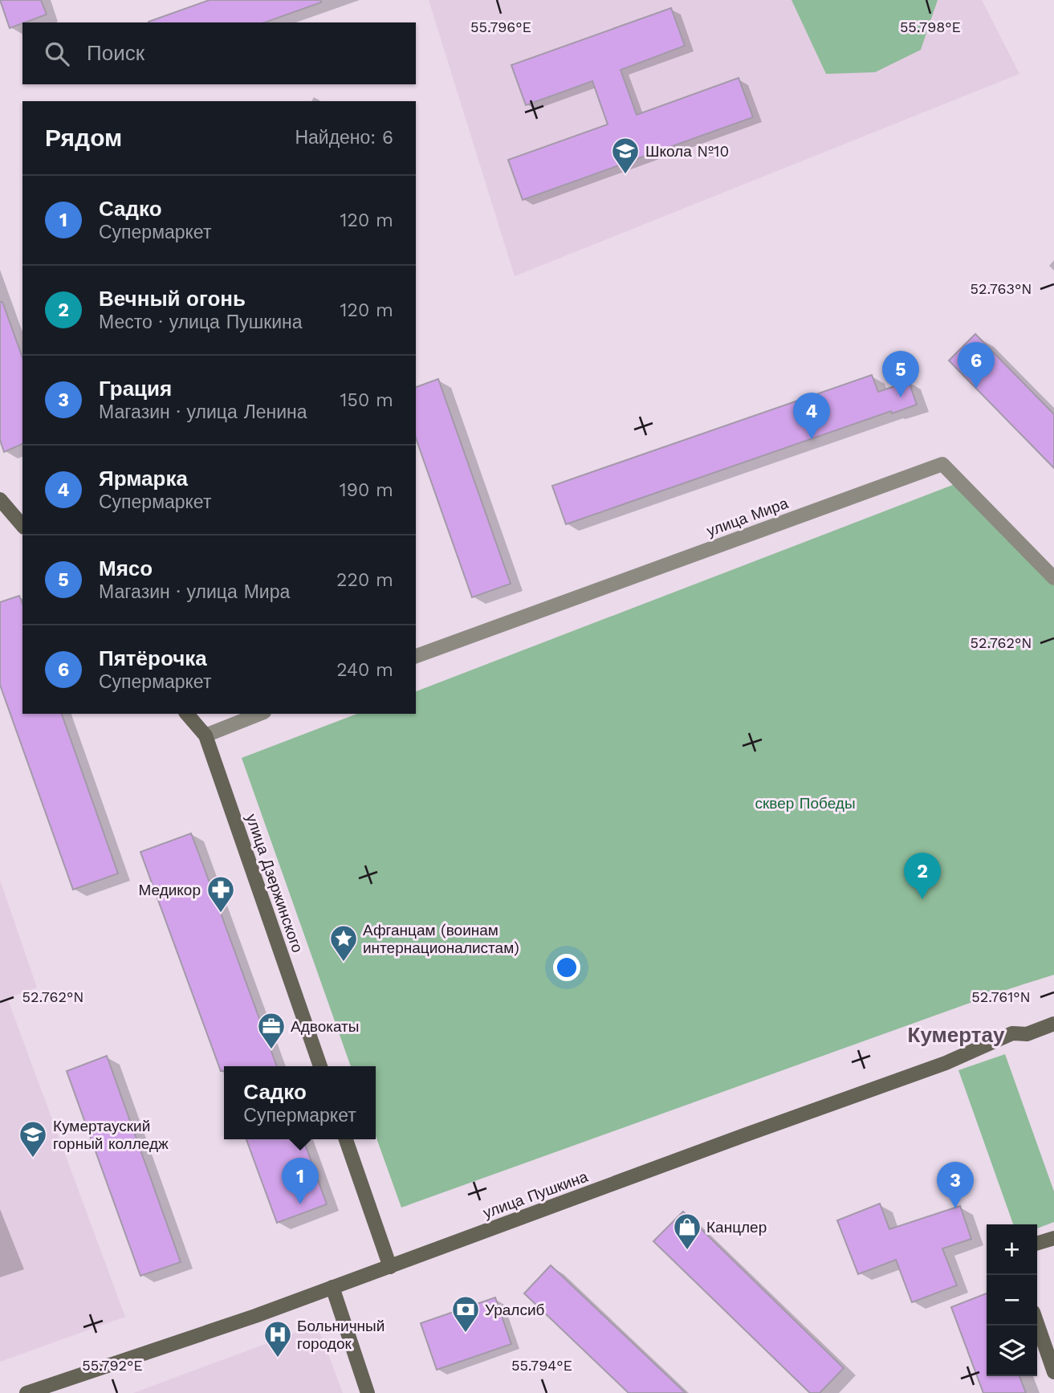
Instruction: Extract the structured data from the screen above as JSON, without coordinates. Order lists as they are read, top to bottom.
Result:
{
  "streets": {
    "main road": ["улица Дзержинского", "улица Пушкина"],
    "street": ["улица Мира"]
  },
  "districts": ["Кумертау"],
  "parks": ["сквер Победы"],
  "places": {
    "school or university": ["Школа №10", "Кумертауский горный колледж"],
    "pharmacy": ["Медикор"],
    "place": ["Афганцам (воинам интернационалистам)"],
    "office": ["Адвокаты"],
    "shop": ["Канцлер"],
    "bank": ["Уралсиб"],
    "hospital": ["Больничный городок"]
  },
  "page": {
    "search": "Поиск",
    "heading": ["Рядом", "Найдено: 6"],
    "list": [
      {
        "mark": "1",
        "name": "Садко",
        "note": "Супермаркет",
        "value": "120 m"
      },
      {
        "mark": "2",
        "name": "Вечный огонь",
        "note": "Место · улица Пушкина",
        "value": "120 m"
      },
      {
        "mark": "3",
        "name": "Грация",
        "note": "Магазин · улица Ленина",
        "value": "150 m"
      },
      {
        "mark": "4",
        "name": "Ярмарка",
        "note": "Супермаркет",
        "value": "190 m"
      },
      {
        "mark": "5",
        "name": "Мясо",
        "note": "Магазин · улица Мира",
        "value": "220 m"
      },
      {
        "mark": "6",
        "name": "Пятёрочка",
        "note": "Супермаркет",
        "value": "240 m"
      }
    ],
    "pins": [
      "6",
      "5",
      "4",
      "2",
      "1",
      "3"
    ],
    "popup": ["Садко", "Супермаркет"],
    "map_buttons": ["+", "−"]
  },
  "coordinates": [
    "55.796°E",
    "55.798°E",
    "52.763°N",
    "52.762°N",
    "52.761°N",
    "55.792°E",
    "55.794°E"
  ]
}
